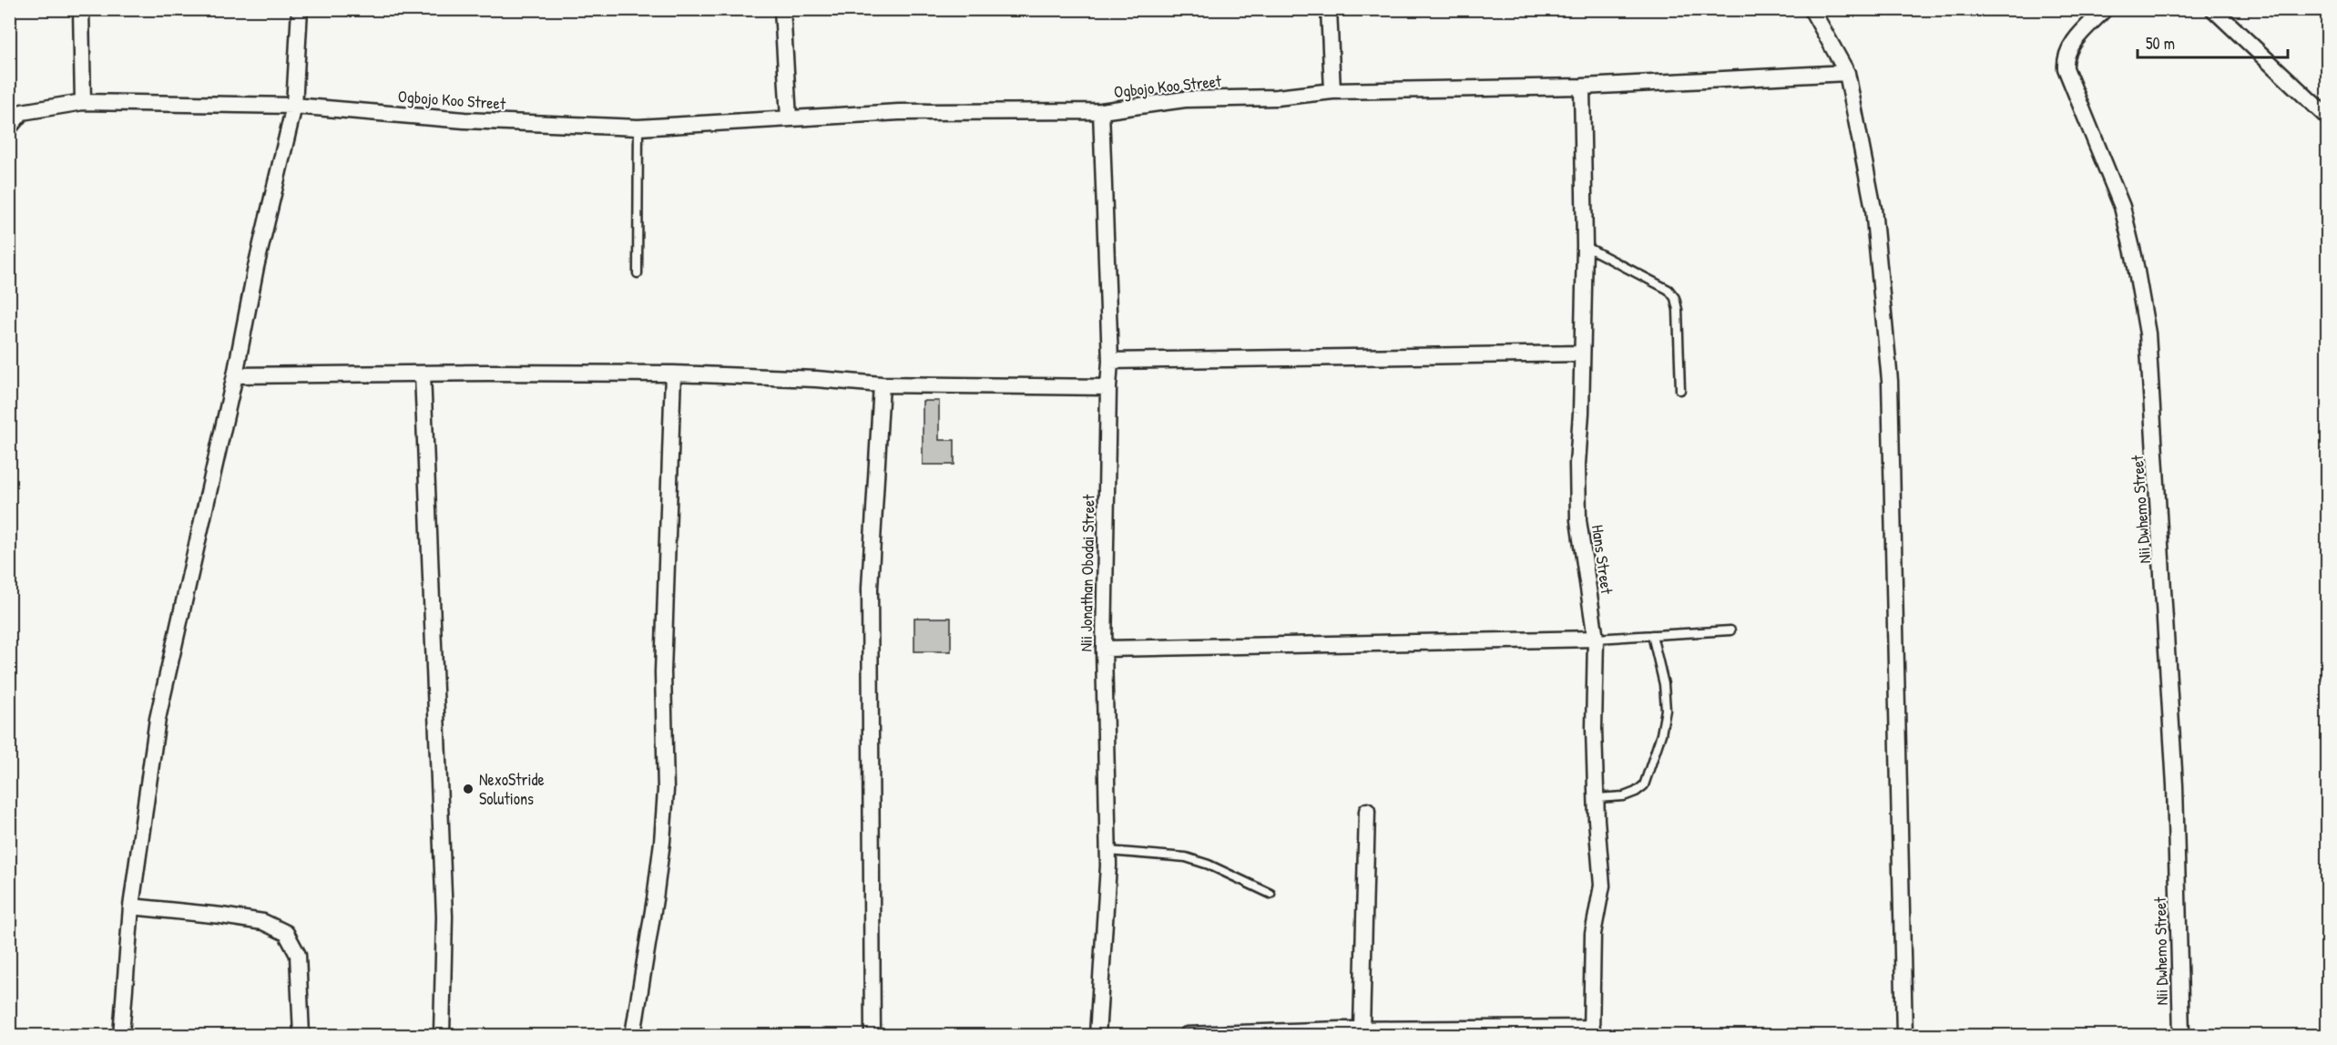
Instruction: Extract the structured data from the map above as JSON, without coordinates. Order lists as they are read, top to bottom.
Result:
{
  "streets": {
    "street": [
      "Ogbojo Koo Street",
      "Nii Dwhemo Street",
      "Hans Street",
      "Nii Jonathan Obodai Street"
    ]
  },
  "crossings": [
    ["Ogbojo Koo Street", "Hans Street"],
    ["Ogbojo Koo Street", "Nii Jonathan Obodai Street"]
  ],
  "places": ["NexoStride Solutions"],
  "scale_bar": "50 m"
}
